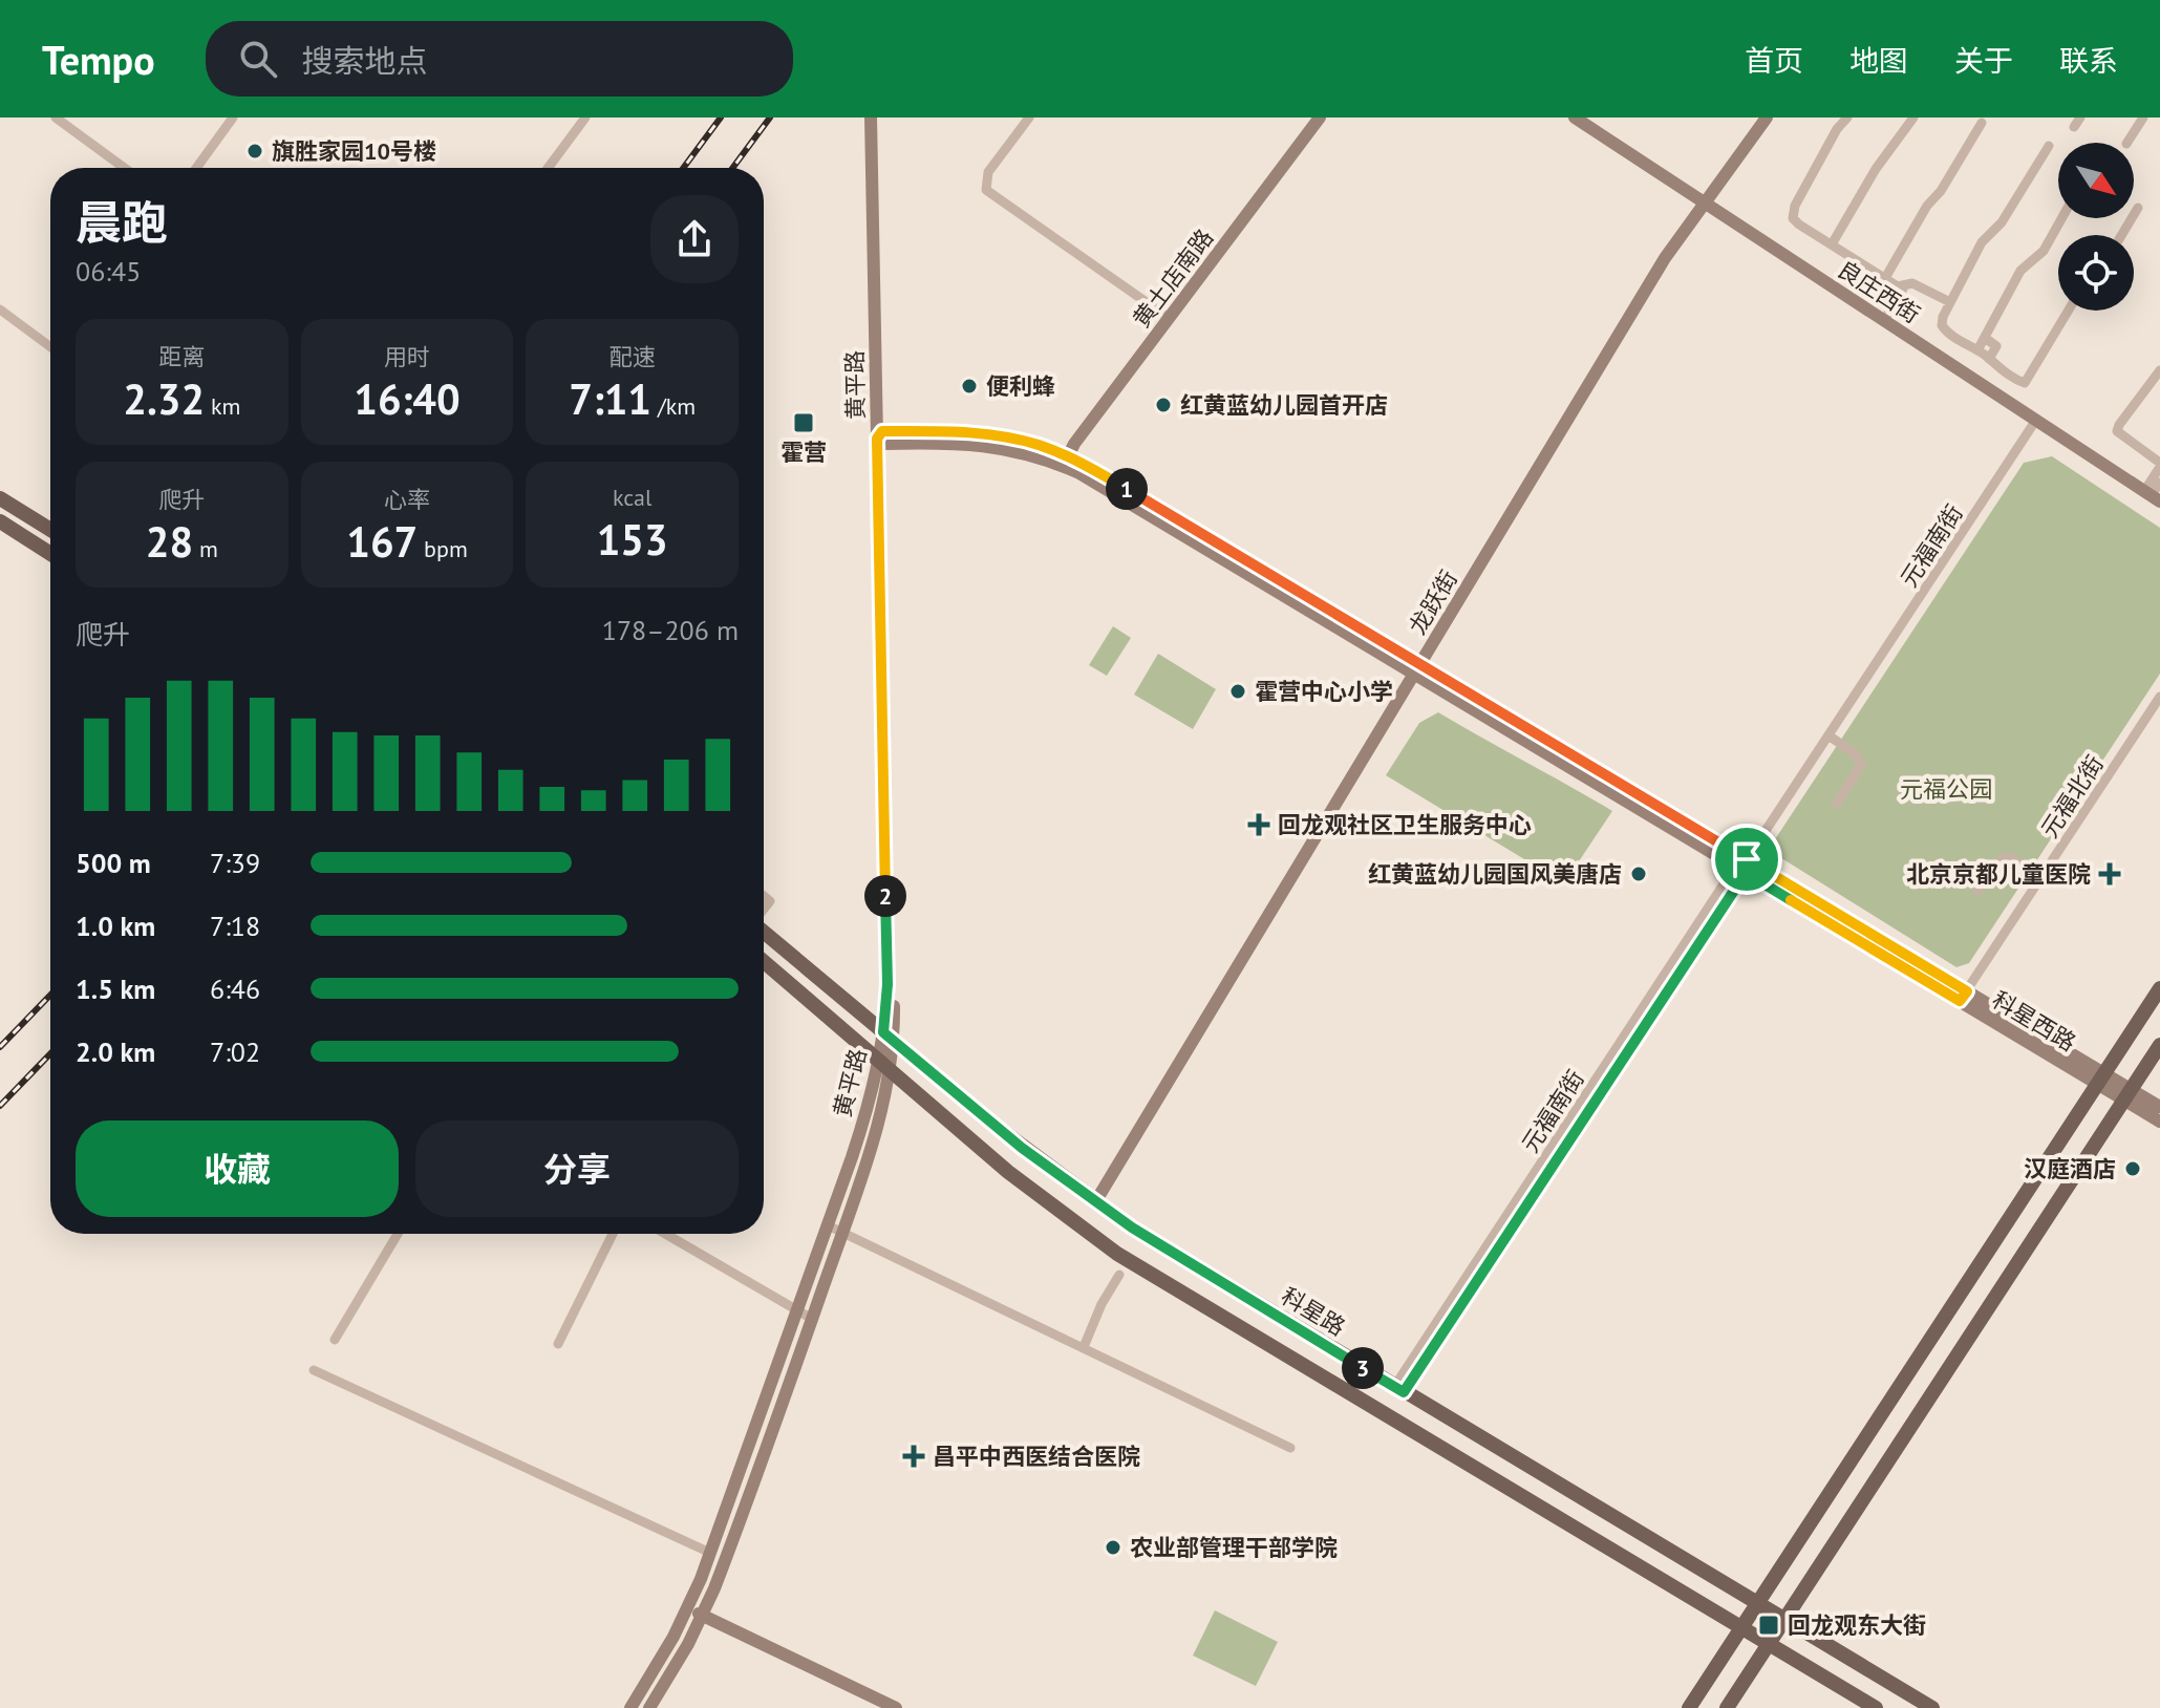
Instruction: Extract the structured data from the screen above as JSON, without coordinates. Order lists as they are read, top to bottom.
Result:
{
  "streets": {
    "main road": ["科星路"],
    "street": [
      "黄土店南路",
      "良庄西街",
      "黄平路",
      "元福南街",
      "龙跃街",
      "元福北街",
      "科星西路"
    ]
  },
  "crossings": [
    ["黄土店南路", "科星西路"],
    ["良庄西街", "元福南街"],
    ["良庄西街", "龙跃街"],
    ["黄平路", "科星西路"],
    ["黄平路", "科星路"],
    ["元福南街", "科星西路"],
    ["元福南街", "科星路"],
    ["龙跃街", "科星西路"],
    ["龙跃街", "科星路"],
    ["元福北街", "科星西路"]
  ],
  "parks": ["元福公园"],
  "places": {
    "other": [
      "旗胜家园10号楼",
      "便利蜂",
      "红黄蓝幼儿园首开店",
      "霍营中心小学",
      "红黄蓝幼儿园国风美唐店",
      "汉庭酒店",
      "农业部管理干部学院"
    ],
    "transit": ["霍营", "回龙观东大街"],
    "health": ["回龙观社区卫生服务中心", "北京京都儿童医院", "昌平中西医结合医院"]
  },
  "north": "bottom right",
  "page": {
    "header": "Tempo",
    "search": "搜索地点",
    "nav": [
      "首页",
      "地图",
      "关于",
      "联系"
    ],
    "heading": ["晨跑", "06:45"],
    "stats": [
      ["距离", "2.32 km"],
      ["用时", "16:40"],
      ["配速", "7:11 /km"],
      ["爬升", "28 m"],
      ["心率", "167 bpm"],
      ["kcal", "153"]
    ],
    "pins": ["1", "2", "3"],
    "chart": ["爬升", "178–206 m"],
    "list": [
      {
        "name": "500 m",
        "note": "7:39"
      },
      {
        "name": "1.0 km",
        "note": "7:18"
      },
      {
        "name": "1.5 km",
        "note": "6:46"
      },
      {
        "name": "2.0 km",
        "note": "7:02"
      }
    ],
    "buttons": ["收藏", "分享"]
  }
}
